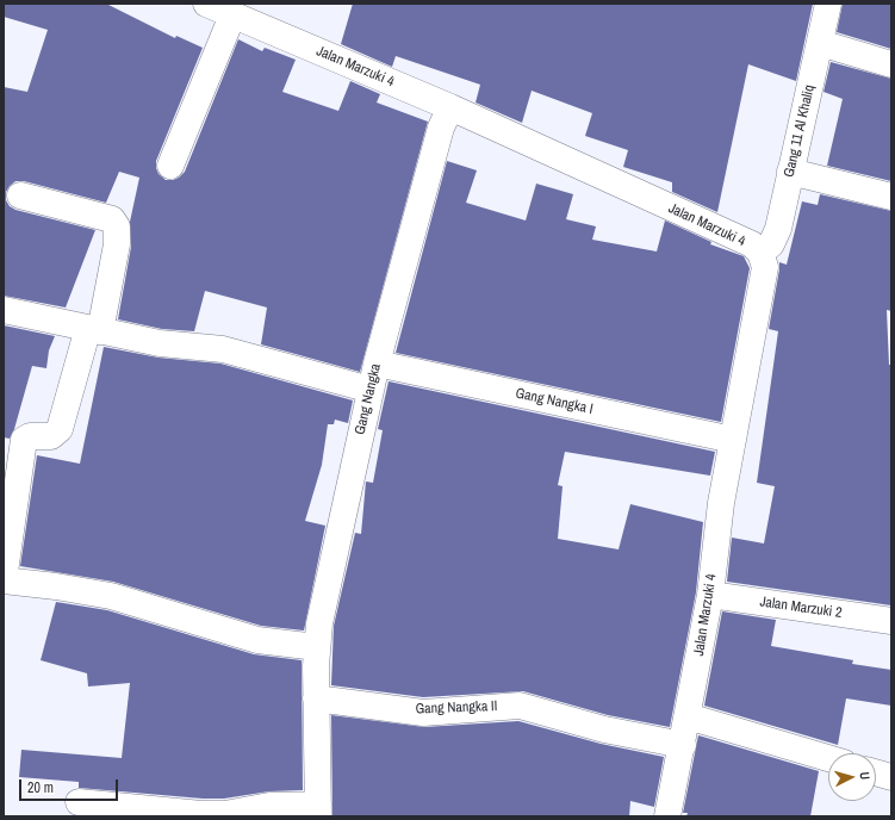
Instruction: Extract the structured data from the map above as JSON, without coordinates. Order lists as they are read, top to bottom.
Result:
{
  "streets": {
    "street": [
      "Jalan Marzuki 4",
      "Gang 11 Al Khaliq",
      "Gang Nangka",
      "Gang Nangka I",
      "Jalan Marzuki 2",
      "Gang Nangka II"
    ]
  },
  "crossings": [
    ["Jalan Marzuki 4", "Gang 11 Al Khaliq"],
    ["Jalan Marzuki 4", "Gang Nangka"],
    ["Jalan Marzuki 4", "Gang Nangka I"],
    ["Jalan Marzuki 4", "Jalan Marzuki 2"],
    ["Jalan Marzuki 4", "Gang Nangka II"],
    ["Gang Nangka", "Gang Nangka I"],
    ["Gang Nangka", "Gang Nangka II"]
  ],
  "scale_bar": "20 m",
  "north": "right"
}
